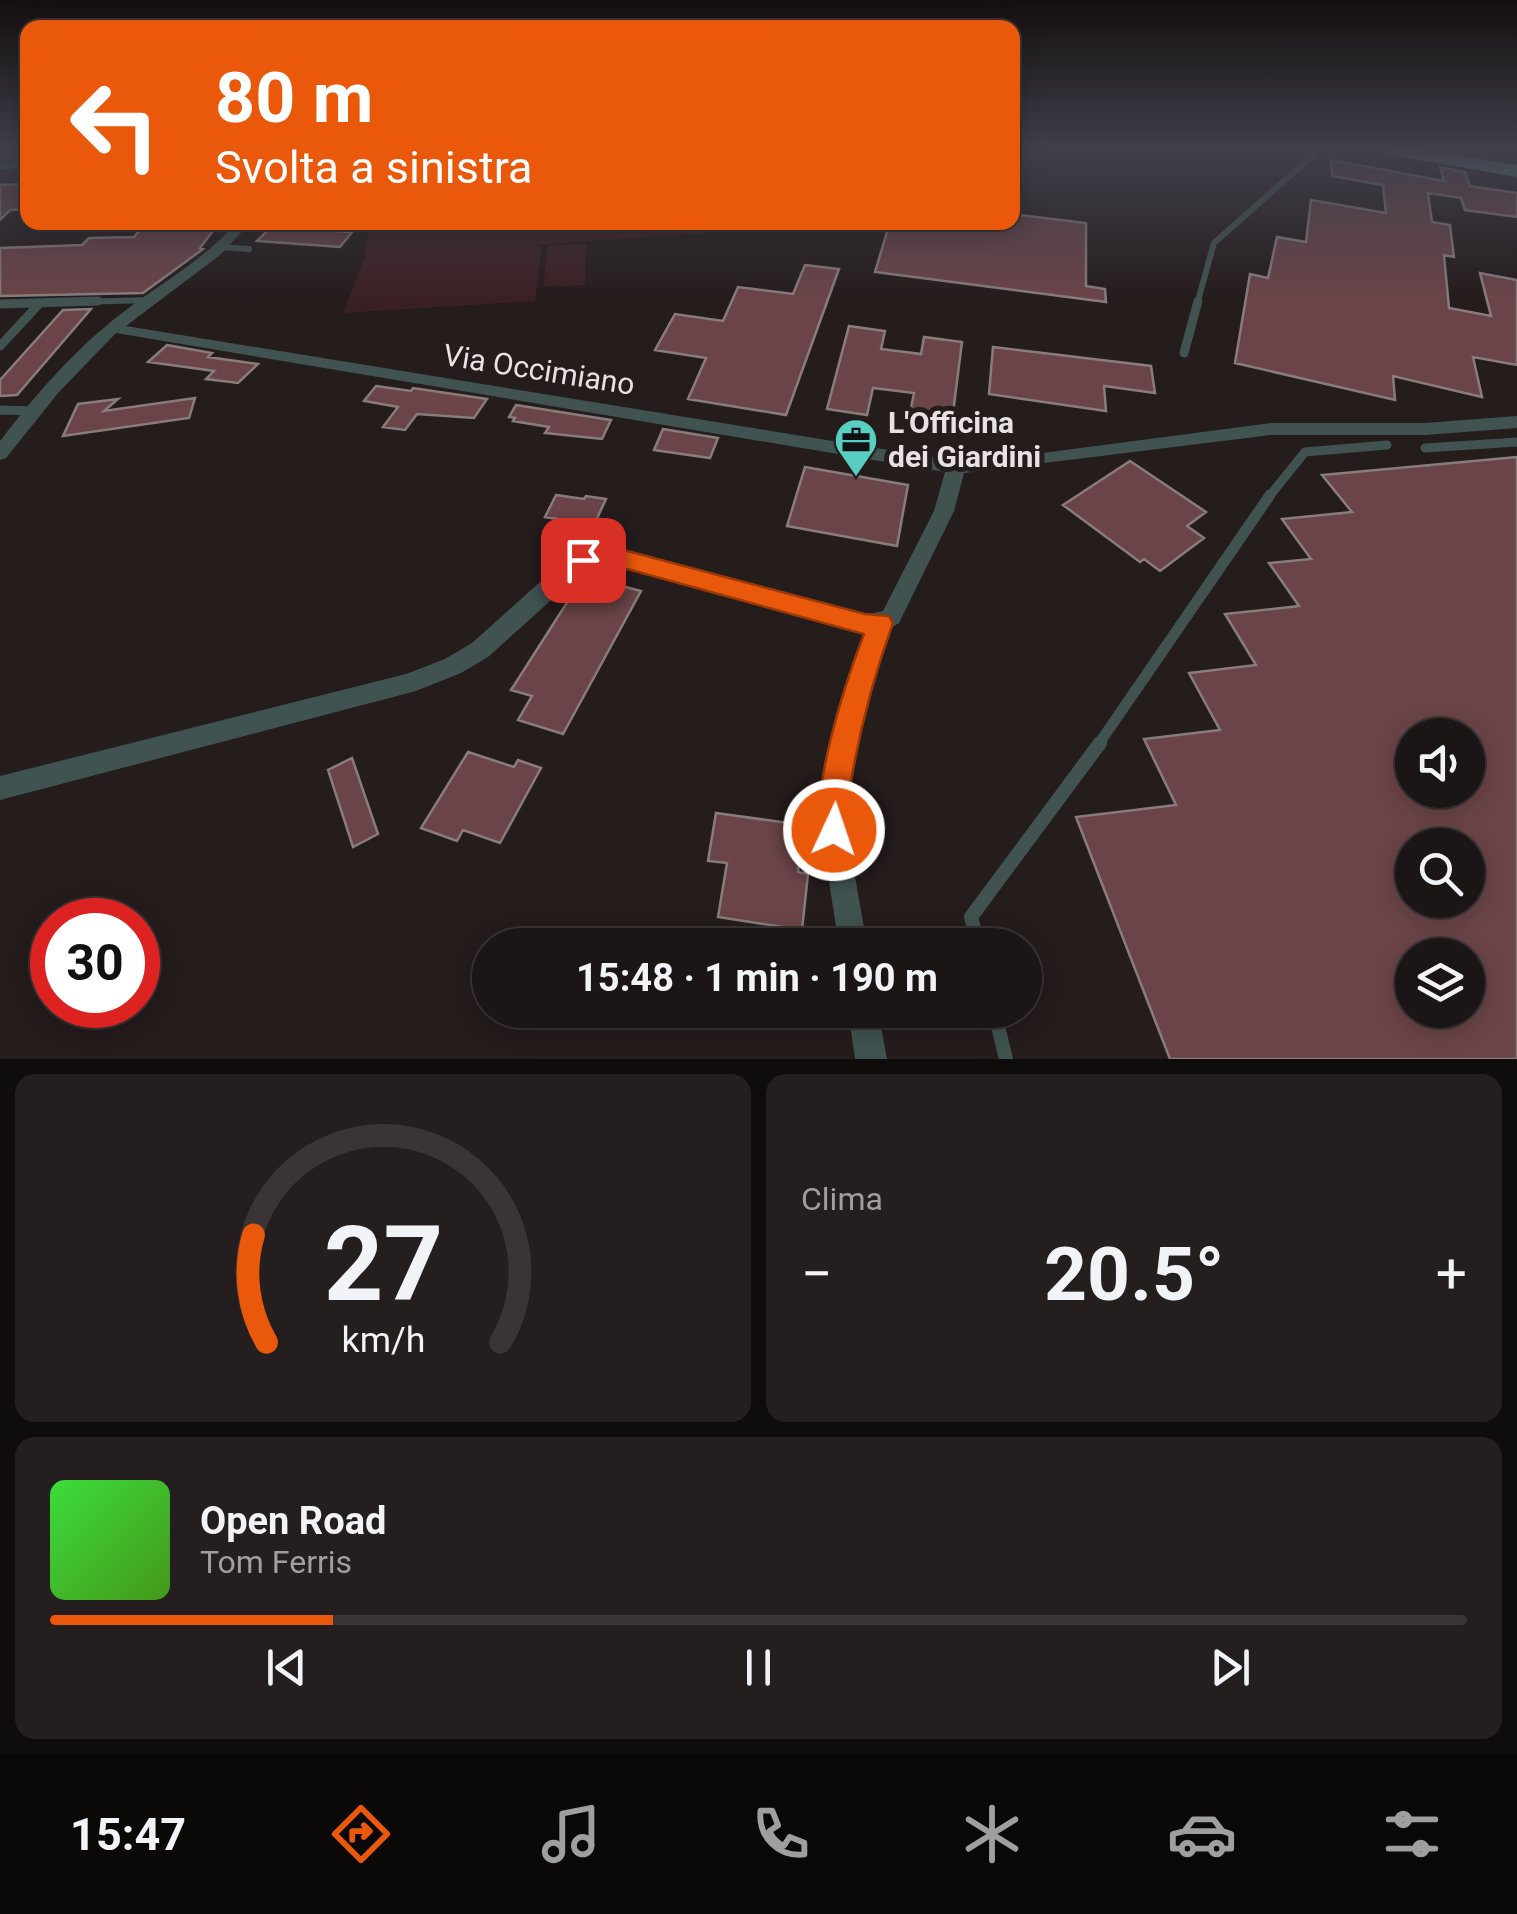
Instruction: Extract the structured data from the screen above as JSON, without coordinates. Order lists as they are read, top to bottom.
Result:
{
  "streets": {
    "street": ["Via Occimiano"]
  },
  "places": {
    "office": ["L'Officina dei Giardini"]
  },
  "page": {
    "turn": ["80 m", "Svolta a sinistra"],
    "limit": "30",
    "trip": "15:48 · 1 min · 190 m",
    "tile": "Clima",
    "heat": ["−", "20.5°", "+"],
    "song": ["Open Road", "Tom Ferris"],
    "tabs": "15:47",
    "gauge": ["27", "km/h"]
  }
}
